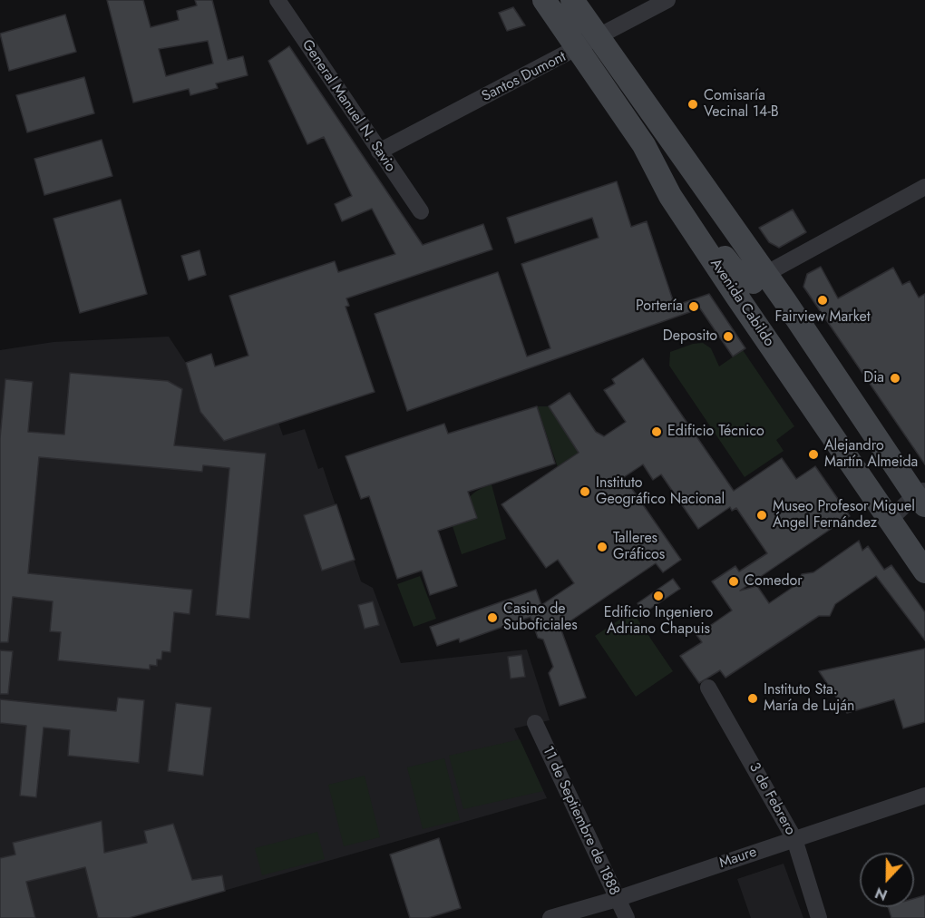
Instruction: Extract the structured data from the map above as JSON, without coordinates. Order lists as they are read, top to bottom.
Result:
{
  "streets": {
    "main road": ["Avenida Cabildo"],
    "street": [
      "Santos Dumont",
      "General Manuel N. Savio",
      "3 de Febrero",
      "11 de Septiembre de 1888",
      "Maure"
    ]
  },
  "crossings": [
    ["Santos Dumont", "General Manuel N. Savio"],
    ["Santos Dumont", "Avenida Cabildo"],
    ["3 de Febrero", "Maure"],
    ["11 de Septiembre de 1888", "Maure"]
  ],
  "places": [
    "Comisaría Vecinal 14-B",
    "Fairview Market",
    "Portería",
    "Deposito",
    "Dia",
    "Edificio Técnico",
    "Alejandro Martín Almeida",
    "Instituto Geográfico Nacional",
    "Museo Profesor Miguel Ángel Fernández",
    "Talleres Gráficos",
    "Comedor",
    "Edificio Ingeniero Adriano Chapuis",
    "Casino de Suboficiales",
    "Instituto Sta. María de Luján"
  ],
  "north": "bottom"
}
